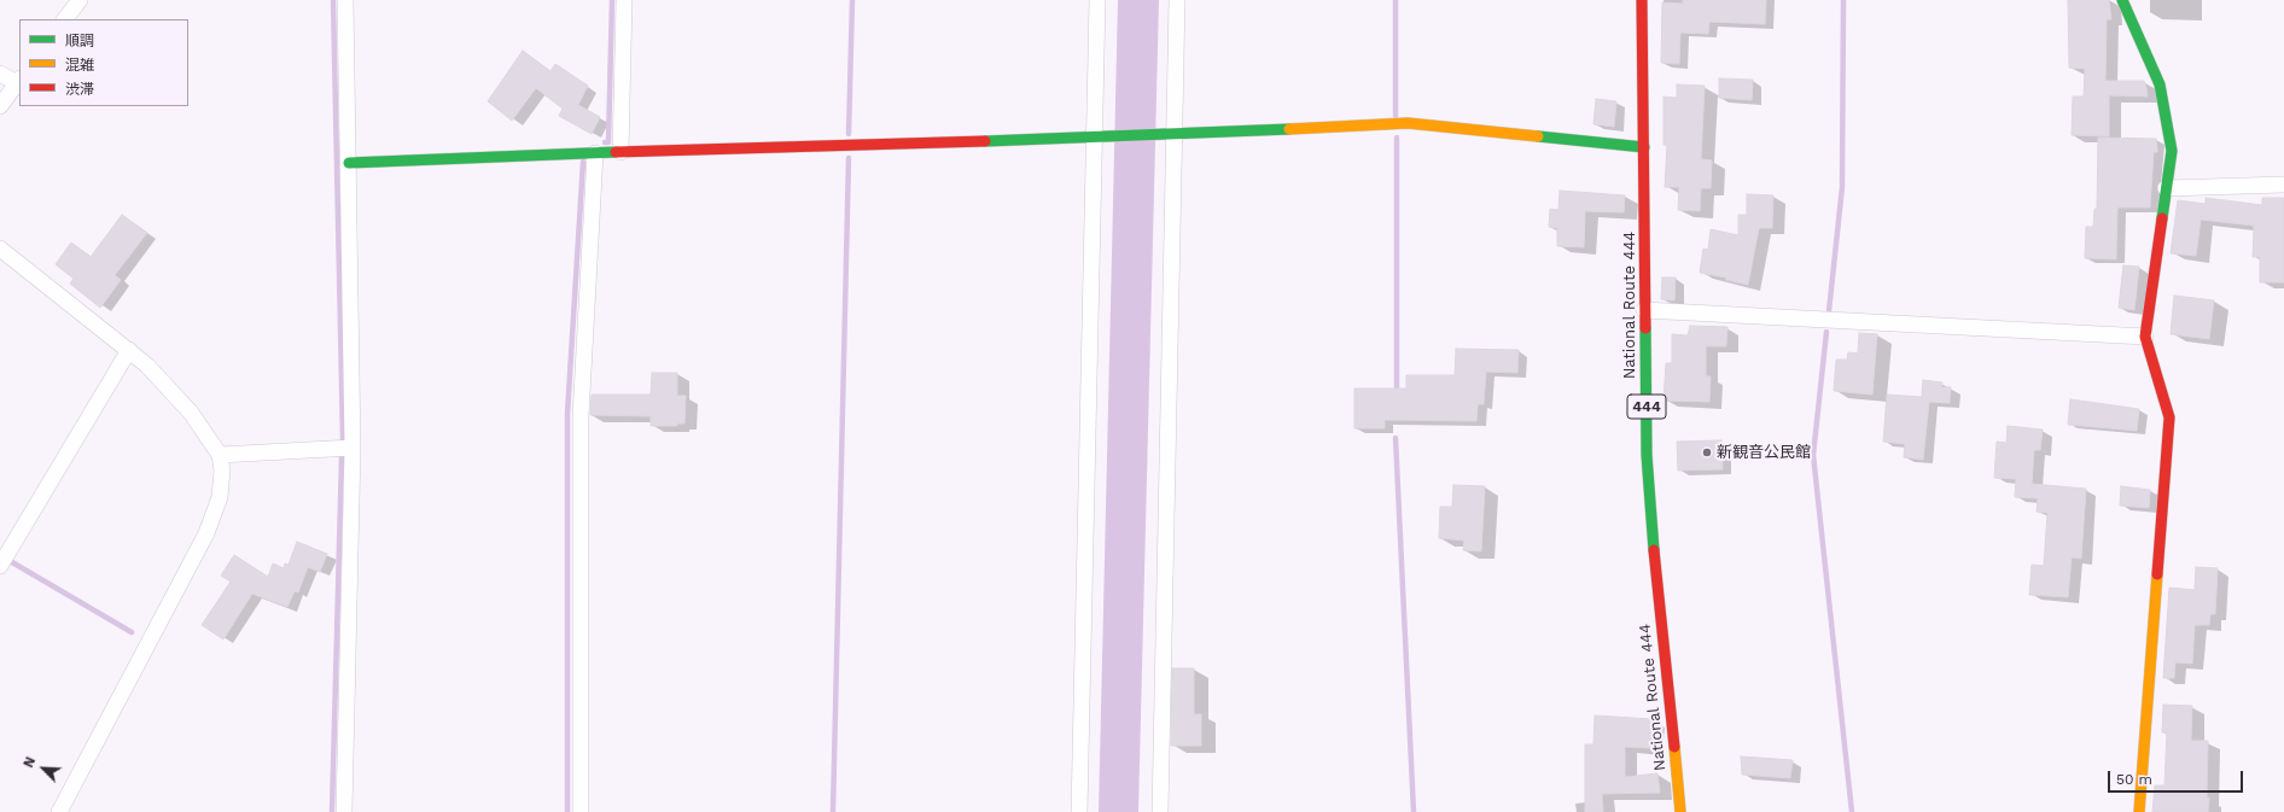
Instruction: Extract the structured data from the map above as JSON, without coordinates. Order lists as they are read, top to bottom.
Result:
{
  "streets": {
    "main road": ["National Route 444", "444"]
  },
  "places": ["新観音公民館"],
  "legend": ["順調", "混雑", "渋滞"],
  "scale_bar": "50 m",
  "north": "top left"
}
